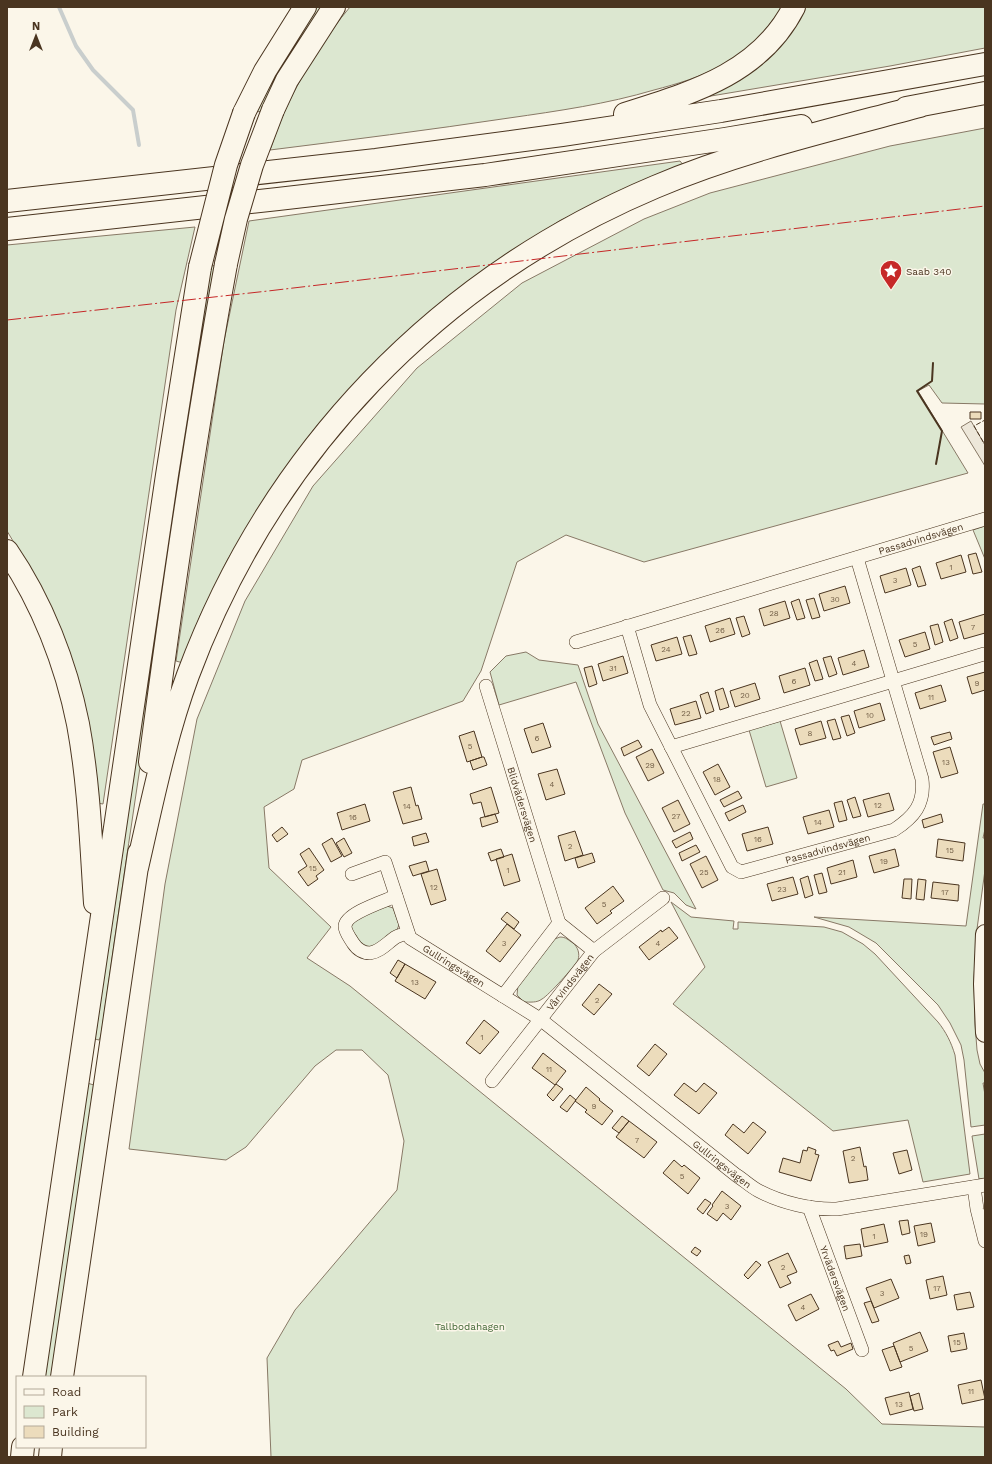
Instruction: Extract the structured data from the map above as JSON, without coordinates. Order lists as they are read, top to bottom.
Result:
{
  "streets": {
    "street": [
      "Passadvindsvägen",
      "Blidvädersvägen",
      "Gullringsvägen",
      "Vårvindsvägen",
      "Yrvädersvägen"
    ]
  },
  "crossings": [
    ["Gullringsvägen", "Vårvindsvägen"],
    ["Gullringsvägen", "Yrvädersvägen"]
  ],
  "parks": ["Tallbodahagen"],
  "places": {
    "place": ["Saab 340"]
  },
  "house_numbers": [
    "1",
    "3",
    "30",
    "28",
    "7",
    "26",
    "5",
    "24",
    "4",
    "31",
    "6",
    "9",
    "20",
    "11",
    "22",
    "10",
    "8",
    "6",
    "5",
    "13",
    "29",
    "18",
    "4",
    "12",
    "14",
    "27",
    "16",
    "14",
    "16",
    "2",
    "15",
    "19",
    "15",
    "1",
    "25",
    "21",
    "12",
    "23",
    "17",
    "5",
    "3",
    "4",
    "13",
    "2",
    "1",
    "11",
    "9",
    "7",
    "2",
    "5",
    "3",
    "19",
    "1",
    "2",
    "17",
    "3",
    "4",
    "15",
    "5",
    "11",
    "13"
  ],
  "legend": ["Road", "Park", "Building"],
  "north": "top"
}
